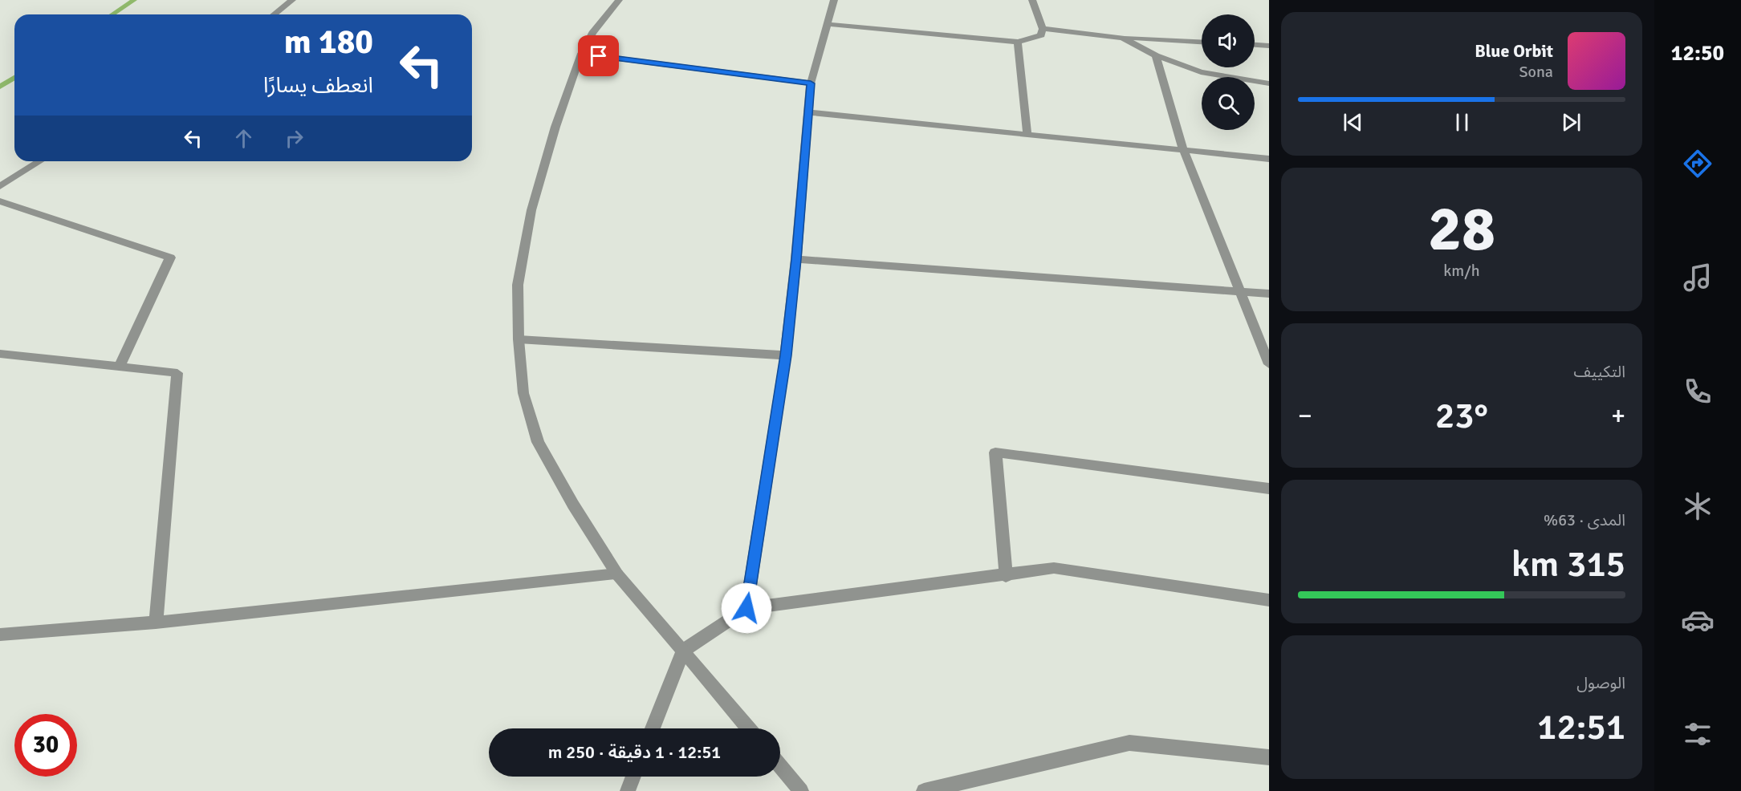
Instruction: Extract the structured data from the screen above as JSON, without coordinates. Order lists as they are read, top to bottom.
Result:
{
  "page": {
    "tabs": "12:50",
    "turn": ["180 m", "انعطف يسارًا"],
    "song": ["Blue Orbit", "Sona"],
    "tile": [
      ["28", "km/h"],
      "التكييف",
      ["المدى · 63%", "315 km"],
      ["الوصول", "12:51"]
    ],
    "heat": ["−", "23°", "+"],
    "limit": "30",
    "trip": "12:51 · 1 دقيقة · 250 m"
  }
}
